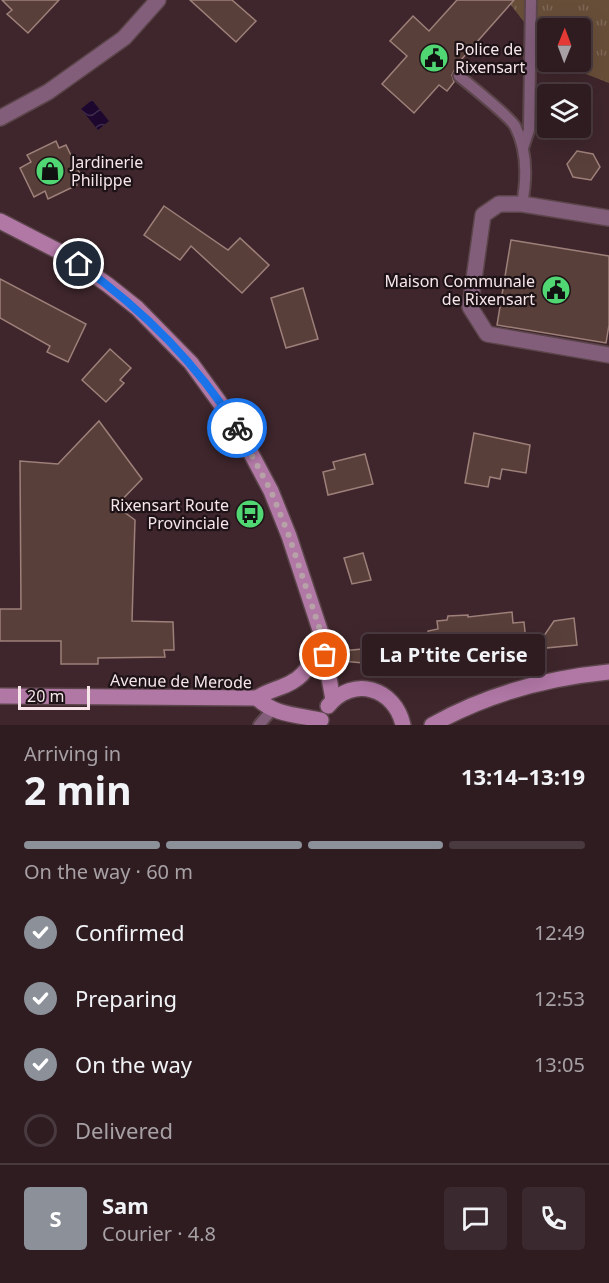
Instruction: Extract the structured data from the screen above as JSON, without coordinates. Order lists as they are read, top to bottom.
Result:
{
  "streets": {
    "main road": ["Avenue de Merode"]
  },
  "places": {
    "public building": ["Police de Rixensart", "Maison Communale de Rixensart"],
    "shop": ["Jardinerie Philippe"],
    "bus stop": ["Rixensart Route Provinciale"],
    "other": ["La P'tite Cerise"]
  },
  "scale_bar": "20 m",
  "north": "top",
  "page": {
    "bubble": "La P'tite Cerise",
    "scale": "20 m",
    "heading": ["2 min", "Arriving in", "13:14–13:19"],
    "panel": ["Sam", "Courier · 4.8"],
    "bar": "On the way · 60 m",
    "list": [
      ["Confirmed", "12:49"],
      ["Preparing", "12:53"],
      ["On the way", "13:05"],
      "Delivered"
    ],
    "round": "S"
  }
}
